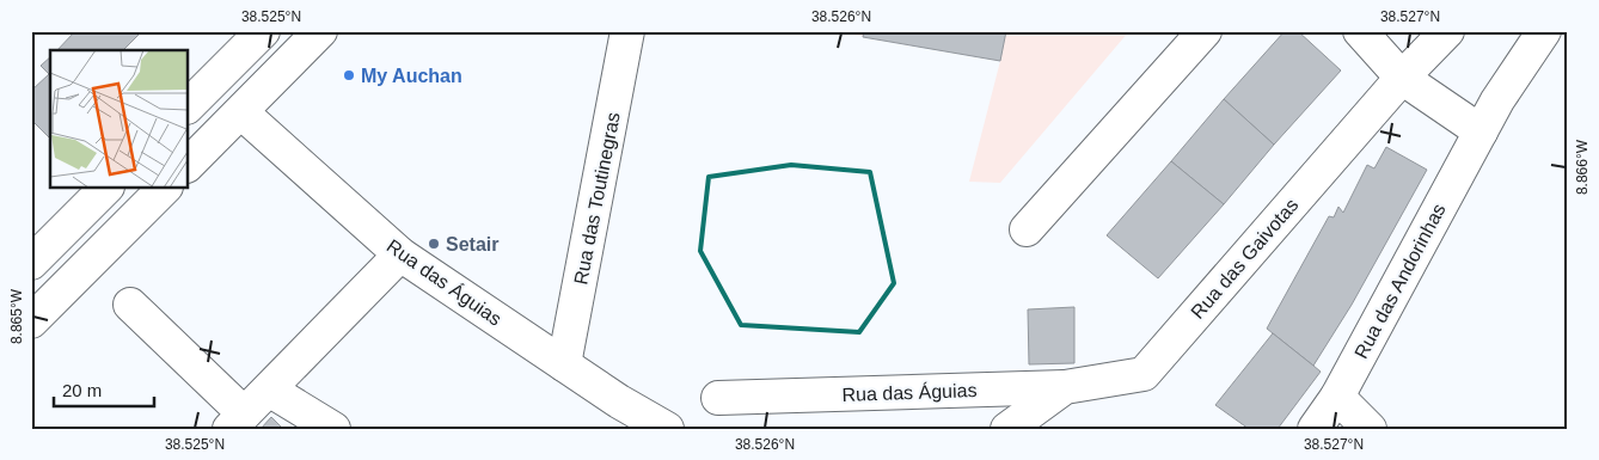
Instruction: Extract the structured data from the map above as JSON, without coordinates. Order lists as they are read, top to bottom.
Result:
{
  "streets": {
    "street": [
      "Rua das Toutinegras",
      "Rua das Gaivotas",
      "Rua das Andorinhas",
      "Rua das Águias"
    ]
  },
  "crossings": [
    ["Rua das Toutinegras", "Rua das Águias"],
    ["Rua das Gaivotas", "Rua das Águias"]
  ],
  "places": ["My Auchan", "Setair"],
  "scale_bar": "20 m",
  "coordinates": [
    "38.525°N",
    "38.526°N",
    "38.527°N",
    "8.866°W",
    "8.865°W"
  ]
}
